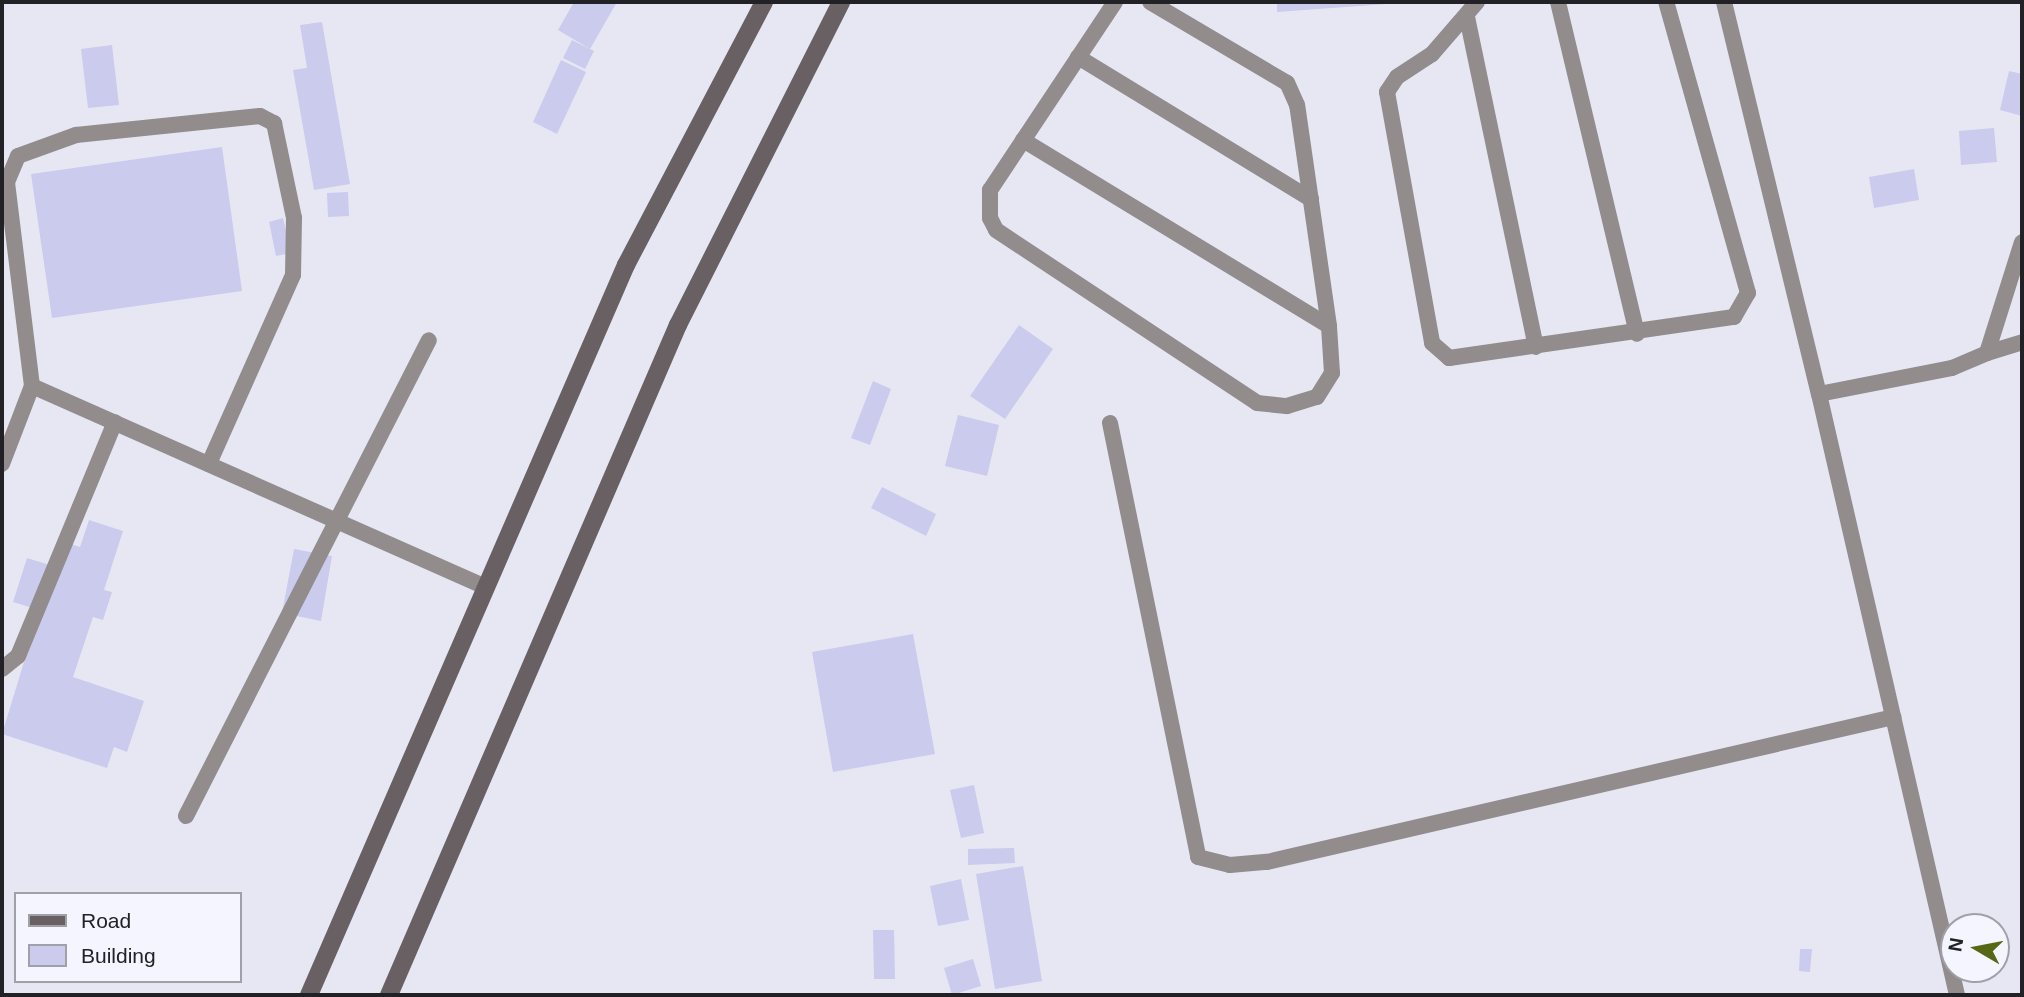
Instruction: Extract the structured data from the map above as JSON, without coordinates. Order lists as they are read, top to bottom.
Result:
{
  "legend": ["Road", "Building"],
  "north": "left"
}
